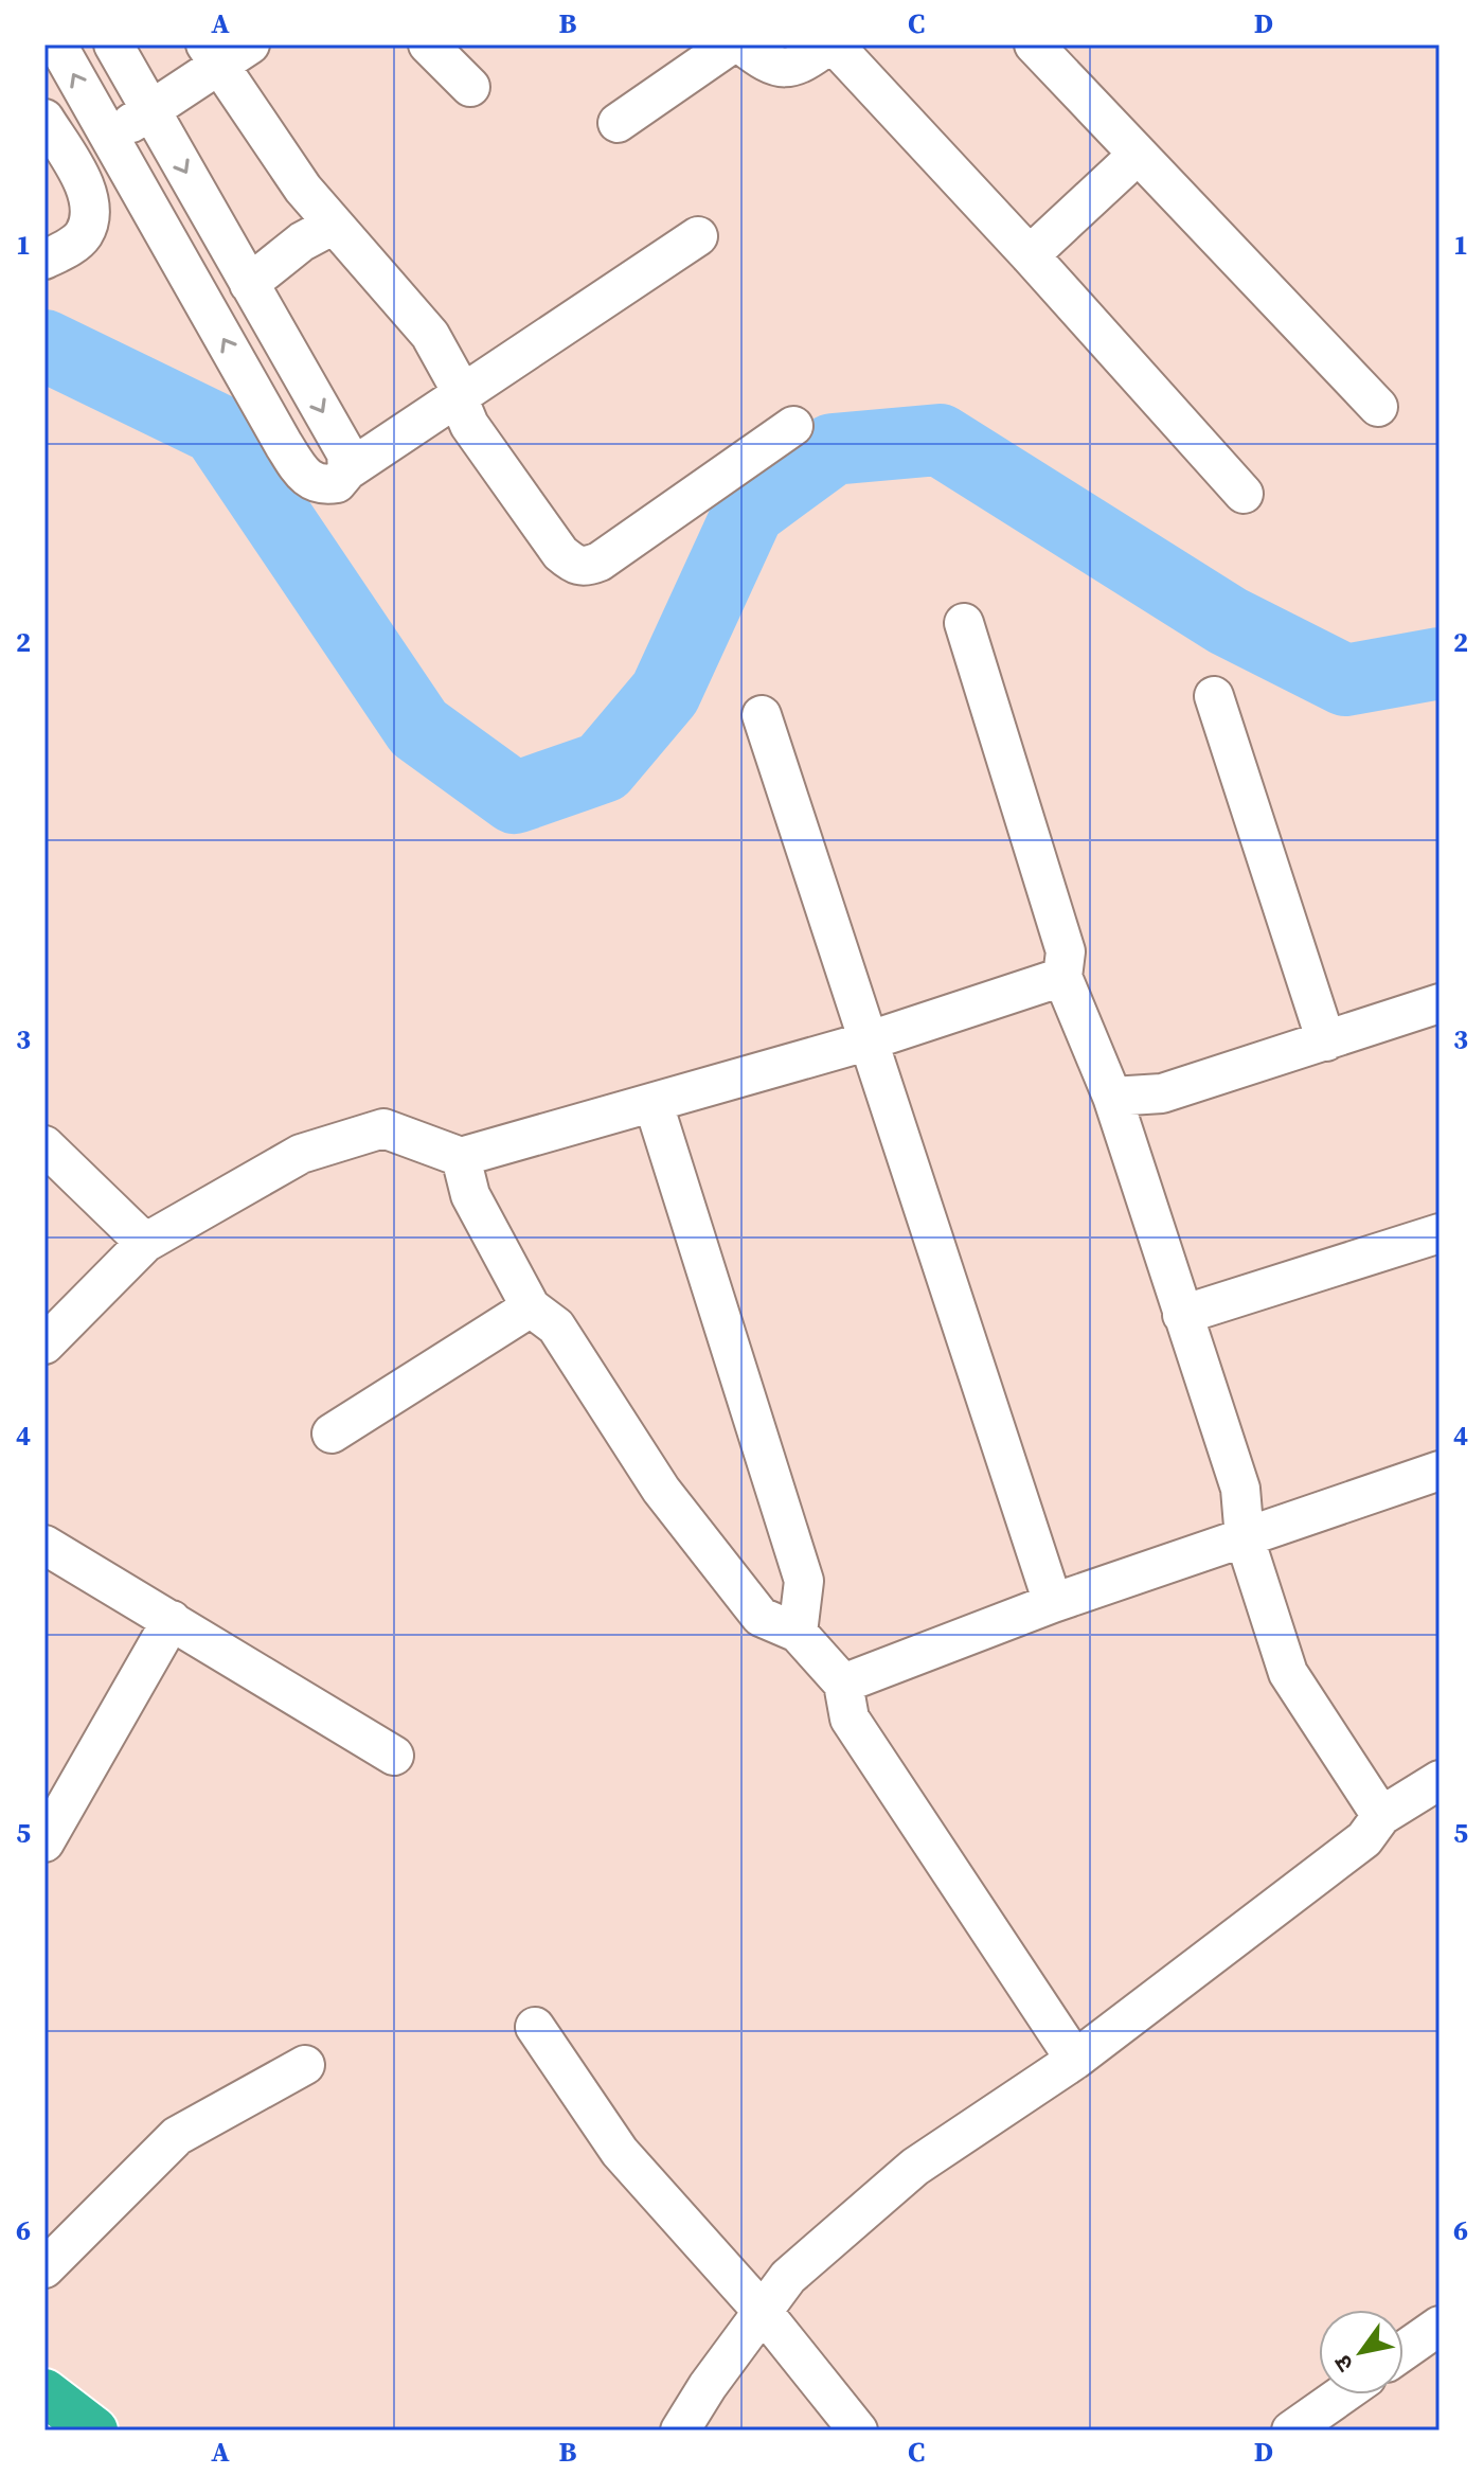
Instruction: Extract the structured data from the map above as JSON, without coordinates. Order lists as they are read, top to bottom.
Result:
{
  "north": "bottom left",
  "grid": {
    "columns": [
      "A",
      "B",
      "C",
      "D"
    ],
    "rows": [
      "1",
      "2",
      "3",
      "4",
      "5",
      "6"
    ]
  }
}
